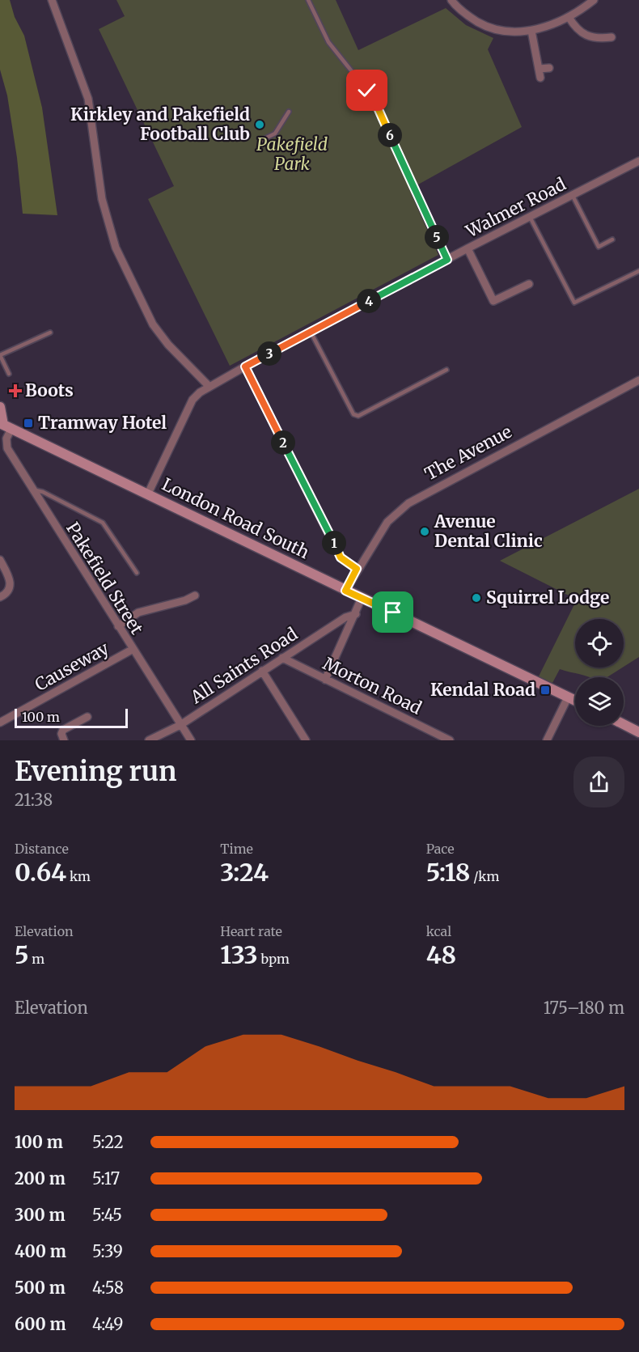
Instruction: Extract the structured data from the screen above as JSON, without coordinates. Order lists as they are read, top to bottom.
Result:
{
  "streets": {
    "main road": ["London Road South"],
    "street": [
      "Walmer Road",
      "The Avenue",
      "Pakefield Street",
      "All Saints Road",
      "Causeway",
      "Morton Road"
    ]
  },
  "crossings": [
    ["Walmer Road", "London Road South"],
    ["The Avenue", "London Road South"],
    ["London Road South", "Pakefield Street"],
    ["Pakefield Street", "All Saints Road"],
    ["Pakefield Street", "Causeway"],
    ["All Saints Road", "Morton Road"]
  ],
  "parks": ["Pakefield Park"],
  "places": {
    "other": ["Kirkley and Pakefield Football Club", "Avenue Dental Clinic", "Squirrel Lodge"],
    "health": ["Boots"],
    "transit": ["Tramway Hotel", "Kendal Road"]
  },
  "scale_bar": "100 m",
  "page": {
    "pins": [
      "6",
      "5",
      "4",
      "3",
      "2",
      "1"
    ],
    "scale": "100 m",
    "heading": ["Evening run", "21:38"],
    "stats": [
      ["Distance", "0.64 km"],
      ["Time", "3:24"],
      ["Pace", "5:18 /km"],
      ["Elevation", "5 m"],
      ["Heart rate", "133 bpm"],
      ["kcal", "48"]
    ],
    "chart": ["Elevation", "175–180 m"],
    "list": [
      {
        "name": "100 m",
        "note": "5:22"
      },
      {
        "name": "200 m",
        "note": "5:17"
      },
      {
        "name": "300 m",
        "note": "5:45"
      },
      {
        "name": "400 m",
        "note": "5:39"
      },
      {
        "name": "500 m",
        "note": "4:58"
      },
      {
        "name": "600 m",
        "note": "4:49"
      }
    ]
  }
}
